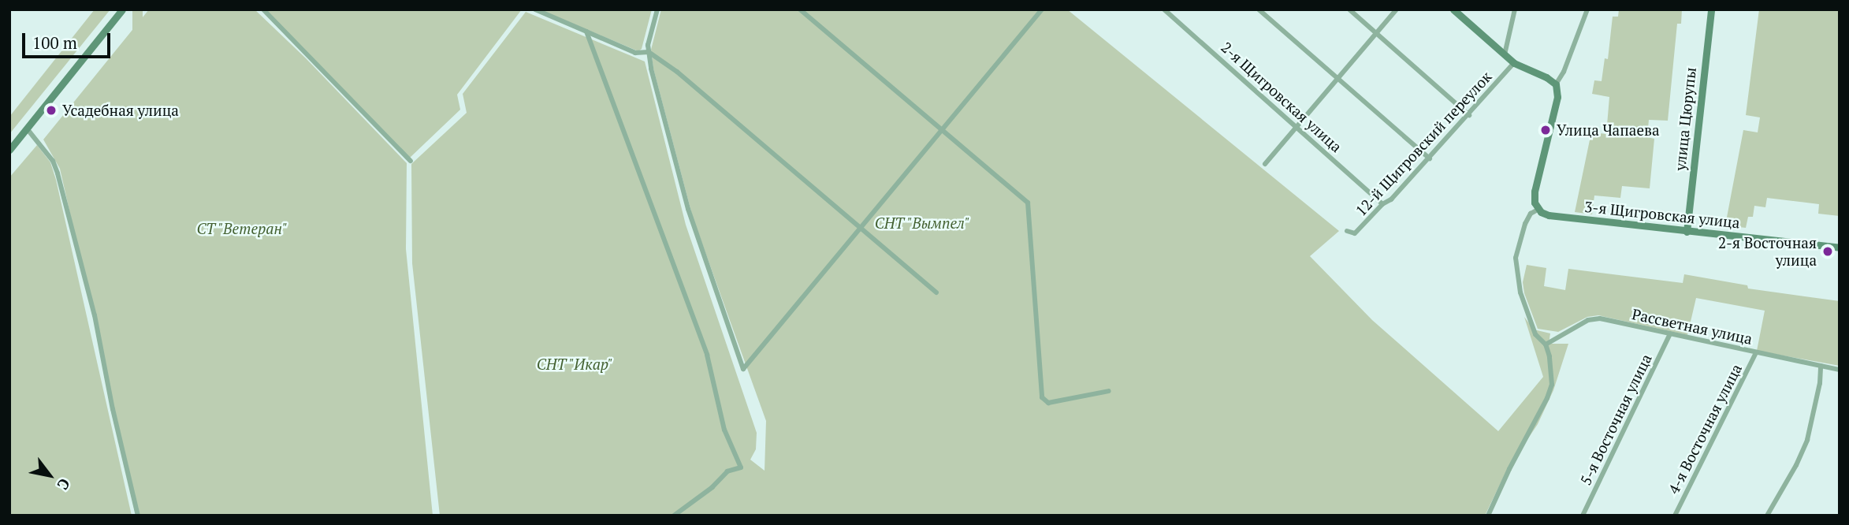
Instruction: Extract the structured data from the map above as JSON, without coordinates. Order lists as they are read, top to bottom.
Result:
{
  "streets": {
    "street": [
      "2-я Щигровская улица",
      "улица Цюрупы",
      "12-й Щигровский переулок",
      "3-я Щигровская улица",
      "Рассветная улица",
      "5-я Восточная улица",
      "4-я Восточная улица"
    ]
  },
  "crossings": [
    ["2-я Щигровская улица", "12-й Щигровский переулок"],
    ["улица Цюрупы", "3-я Щигровская улица"],
    ["Рассветная улица", "5-я Восточная улица"],
    ["Рассветная улица", "4-я Восточная улица"]
  ],
  "parks": ["СНТ \"Вымпел\"", "СТ \"Ветеран\"", "СНТ \"Икар\""],
  "places": ["Усадебная улица", "Улица Чапаева", "2-я Восточная улица"],
  "scale_bar": "100 m",
  "north": "bottom right"
}
